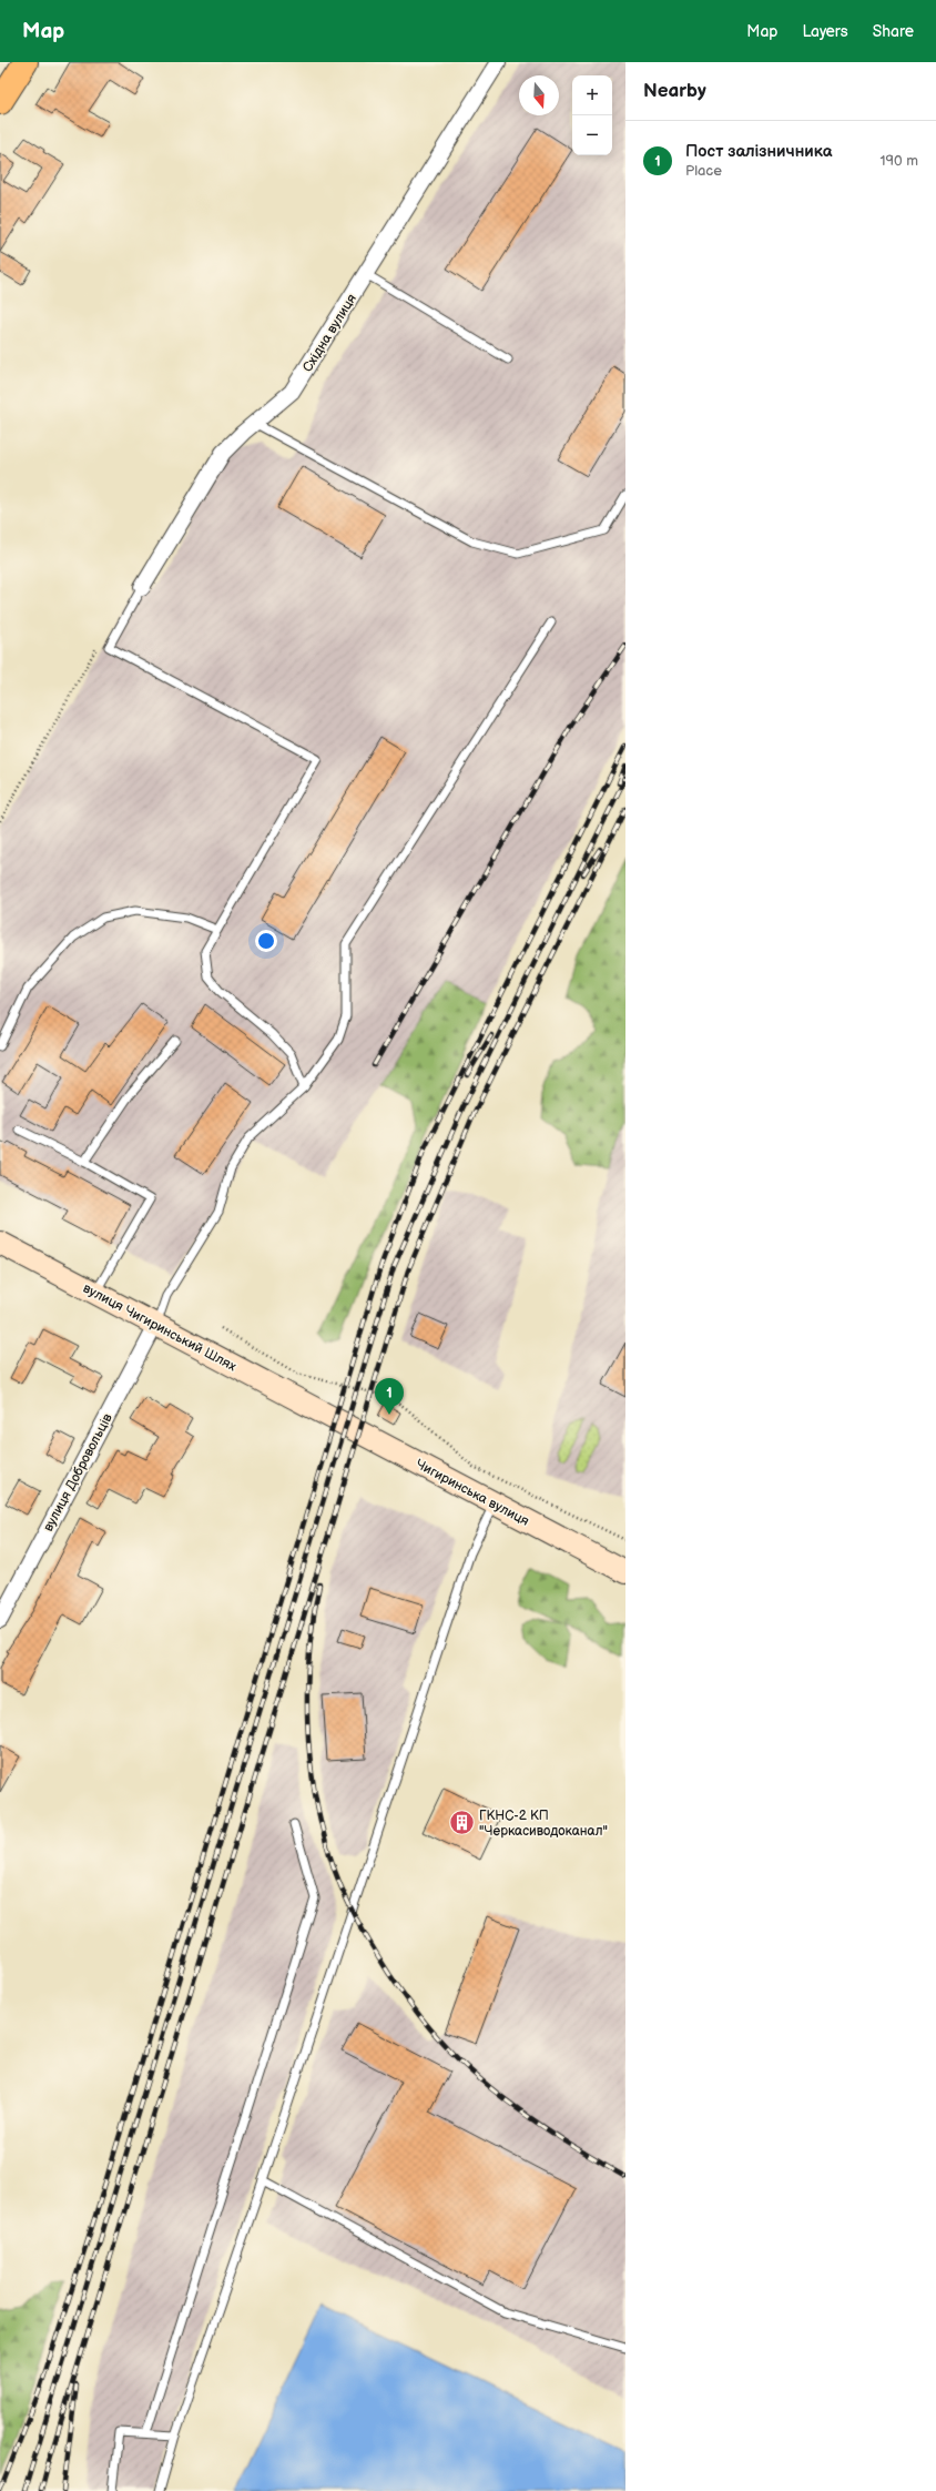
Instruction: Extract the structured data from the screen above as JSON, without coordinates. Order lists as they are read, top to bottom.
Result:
{
  "streets": {
    "main road": ["вулиця Чигиринський Шлях", "Чигиринська вулиця"],
    "street": ["Східна вулиця", "вулиця Добровольців"]
  },
  "crossings": [
    ["вулиця Чигиринський Шлях", "вулиця Добровольців"],
    ["вулиця Чигиринський Шлях", "Чигиринська вулиця"]
  ],
  "places": {
    "building": ["ГКНС-2 КП \"Черкасиводоканал\""]
  },
  "north": "bottom",
  "page": {
    "header": "Map",
    "nav": ["Map", "Layers", "Share"],
    "heading": "Nearby",
    "map_buttons": ["+", "−"],
    "list": [
      {
        "mark": "1",
        "name": "Пост залізничника",
        "note": "Place",
        "value": "190 m"
      }
    ],
    "pins": "1"
  }
}
